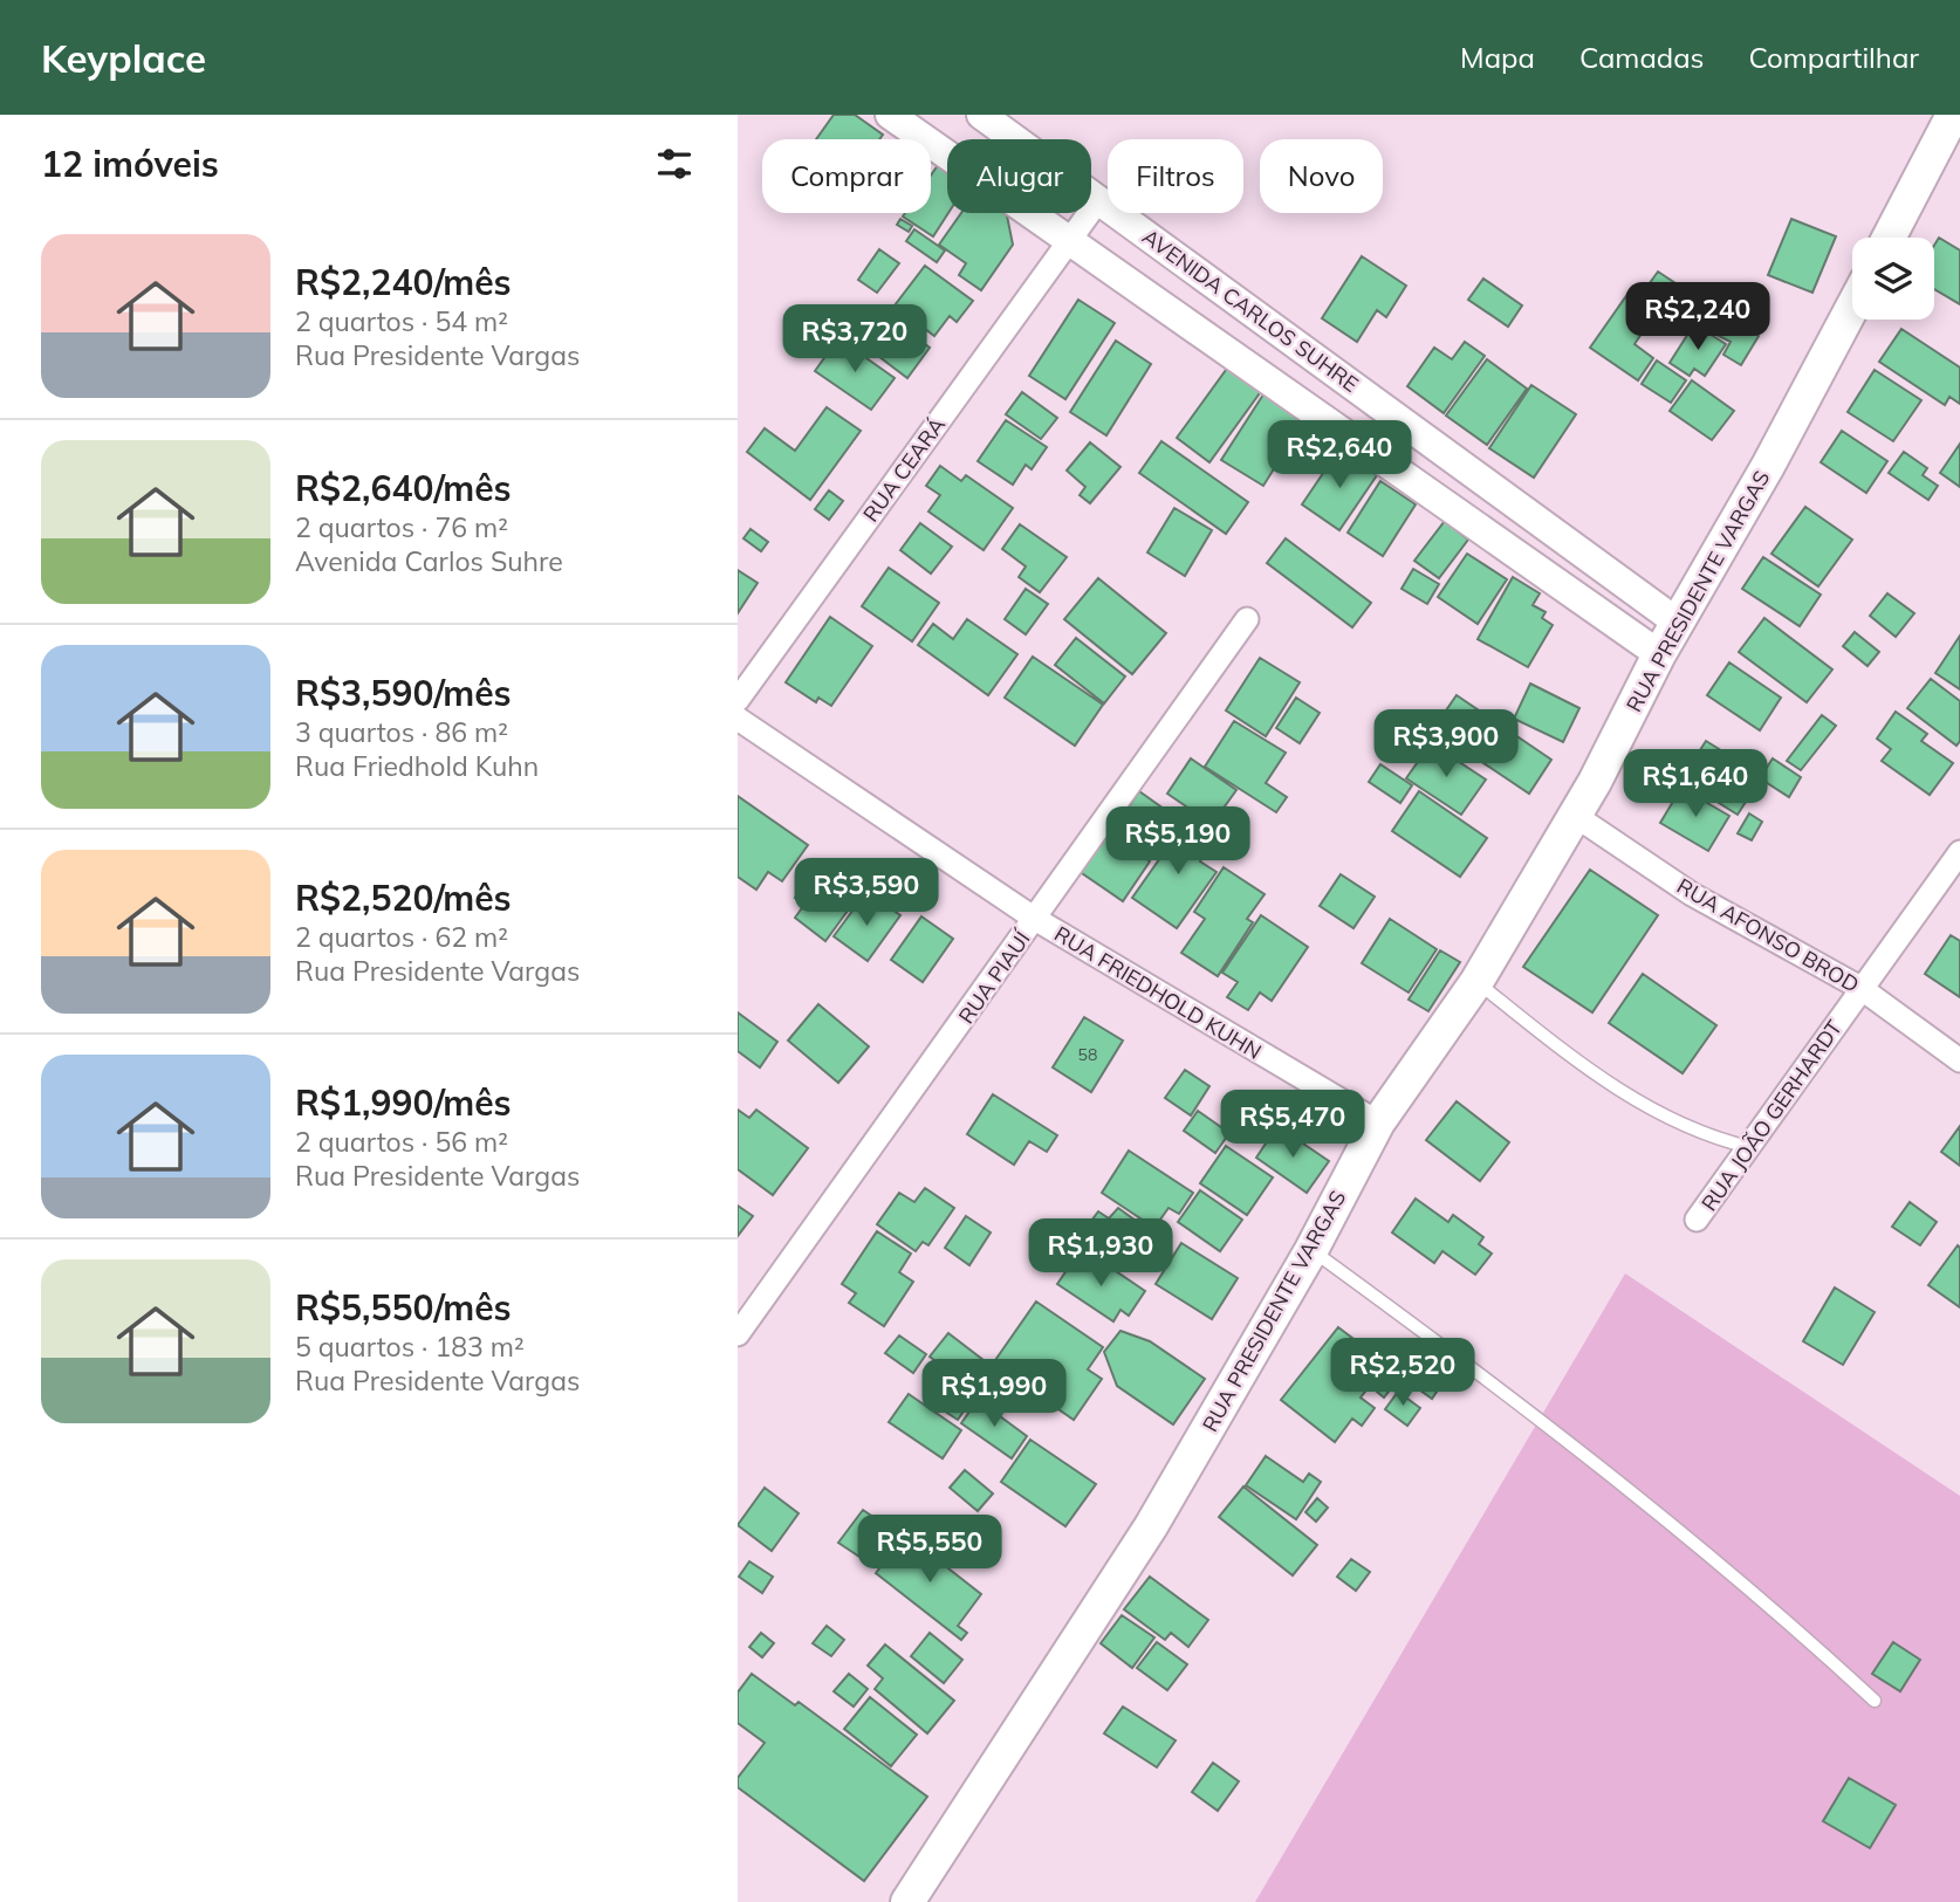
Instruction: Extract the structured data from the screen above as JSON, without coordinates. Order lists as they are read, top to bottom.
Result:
{
  "streets": {
    "main road": ["RUA PRESIDENTE VARGAS"],
    "street": [
      "AVENIDA CARLOS SUHRE",
      "RUA CEARÁ",
      "RUA AFONSO BROD",
      "RUA PIAUÍ",
      "RUA FRIEDHOLD KUHN",
      "RUA JOÃO GERHARDT"
    ]
  },
  "crossings": [
    ["AVENIDA CARLOS SUHRE", "RUA CEARÁ"],
    ["AVENIDA CARLOS SUHRE", "RUA PRESIDENTE VARGAS"],
    ["RUA PRESIDENTE VARGAS", "RUA AFONSO BROD"],
    ["RUA PRESIDENTE VARGAS", "RUA FRIEDHOLD KUHN"],
    ["RUA AFONSO BROD", "RUA JOÃO GERHARDT"],
    ["RUA PIAUÍ", "RUA FRIEDHOLD KUHN"]
  ],
  "house_numbers": ["58"],
  "page": {
    "header": "Keyplace",
    "nav": ["Mapa", "Camadas", "Compartilhar"],
    "heading": "12 imóveis",
    "chip": [
      "Comprar",
      "Alugar",
      "Filtros",
      "Novo"
    ],
    "list": [
      {
        "name": "R$2,240/mês",
        "note": "2 quartos · 54 m² · Rua Presidente Vargas"
      },
      {
        "name": "R$2,640/mês",
        "note": "2 quartos · 76 m² · Avenida Carlos Suhre"
      },
      {
        "name": "R$3,590/mês",
        "note": "3 quartos · 86 m² · Rua Friedhold Kuhn"
      },
      {
        "name": "R$2,520/mês",
        "note": "2 quartos · 62 m² · Rua Presidente Vargas"
      },
      {
        "name": "R$1,990/mês",
        "note": "2 quartos · 56 m² · Rua Presidente Vargas"
      },
      {
        "name": "R$5,550/mês",
        "note": "5 quartos · 183 m² · Rua Presidente Vargas"
      }
    ],
    "price": [
      "R$2,240",
      "R$3,720",
      "R$2,640",
      "R$3,900",
      "R$1,640",
      "R$5,190",
      "R$3,590",
      "R$5,470",
      "R$1,930",
      "R$2,520",
      "R$1,990",
      "R$5,550"
    ]
  }
}
